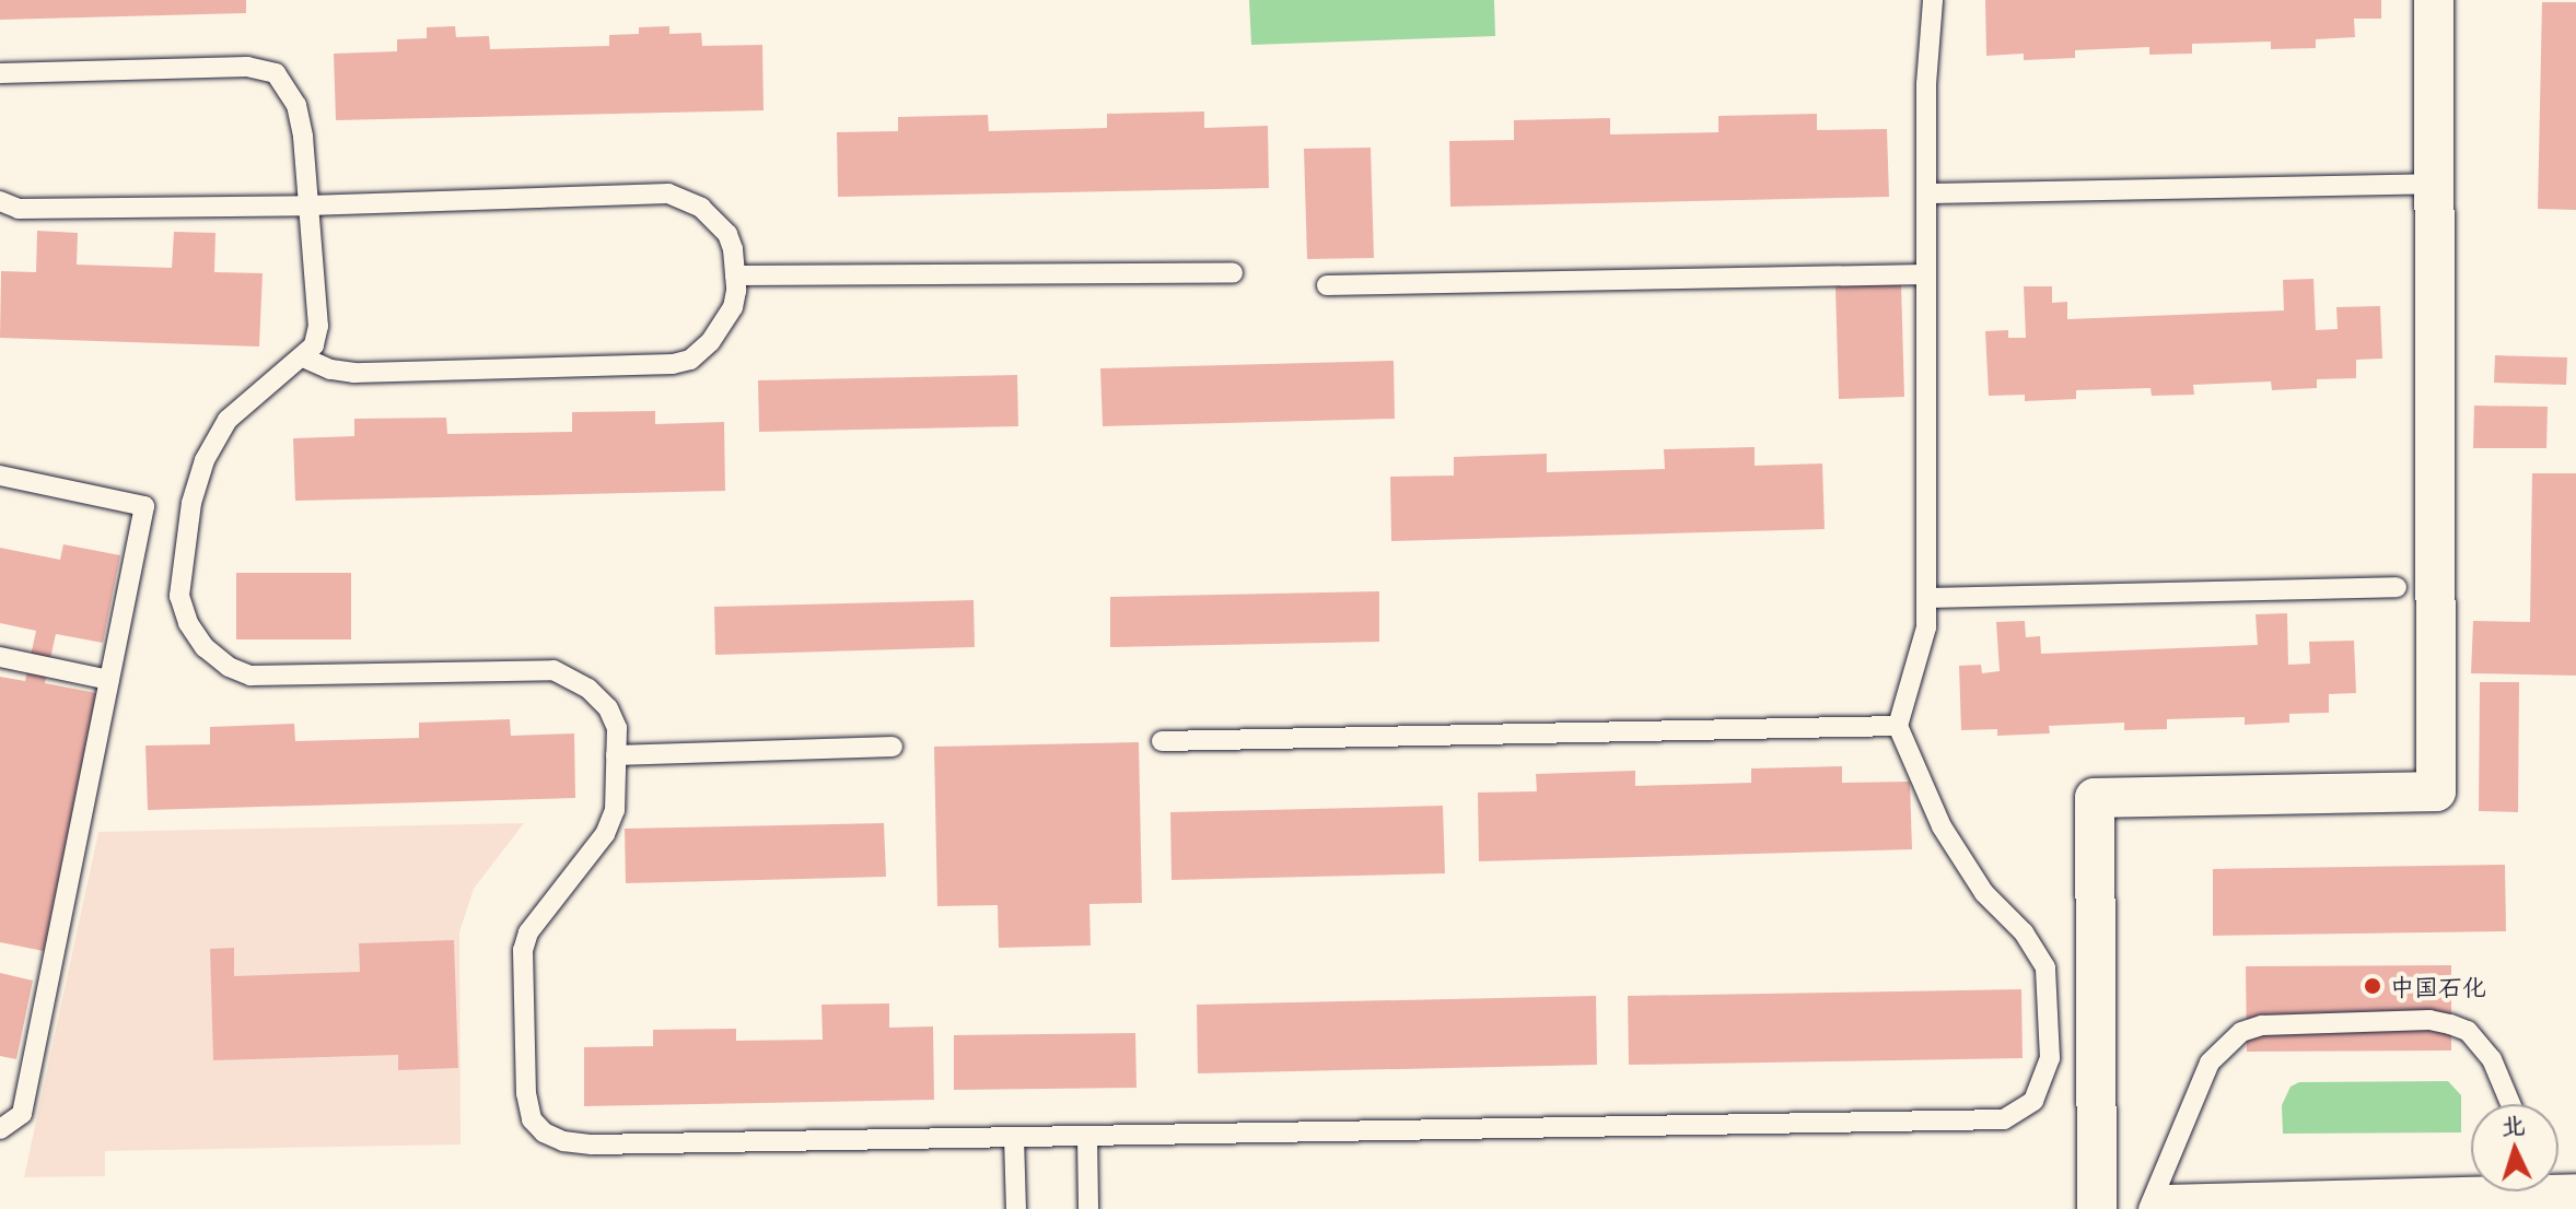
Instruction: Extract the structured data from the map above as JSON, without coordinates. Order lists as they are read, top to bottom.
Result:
{
  "places": ["中国石化"],
  "north": "top"
}
